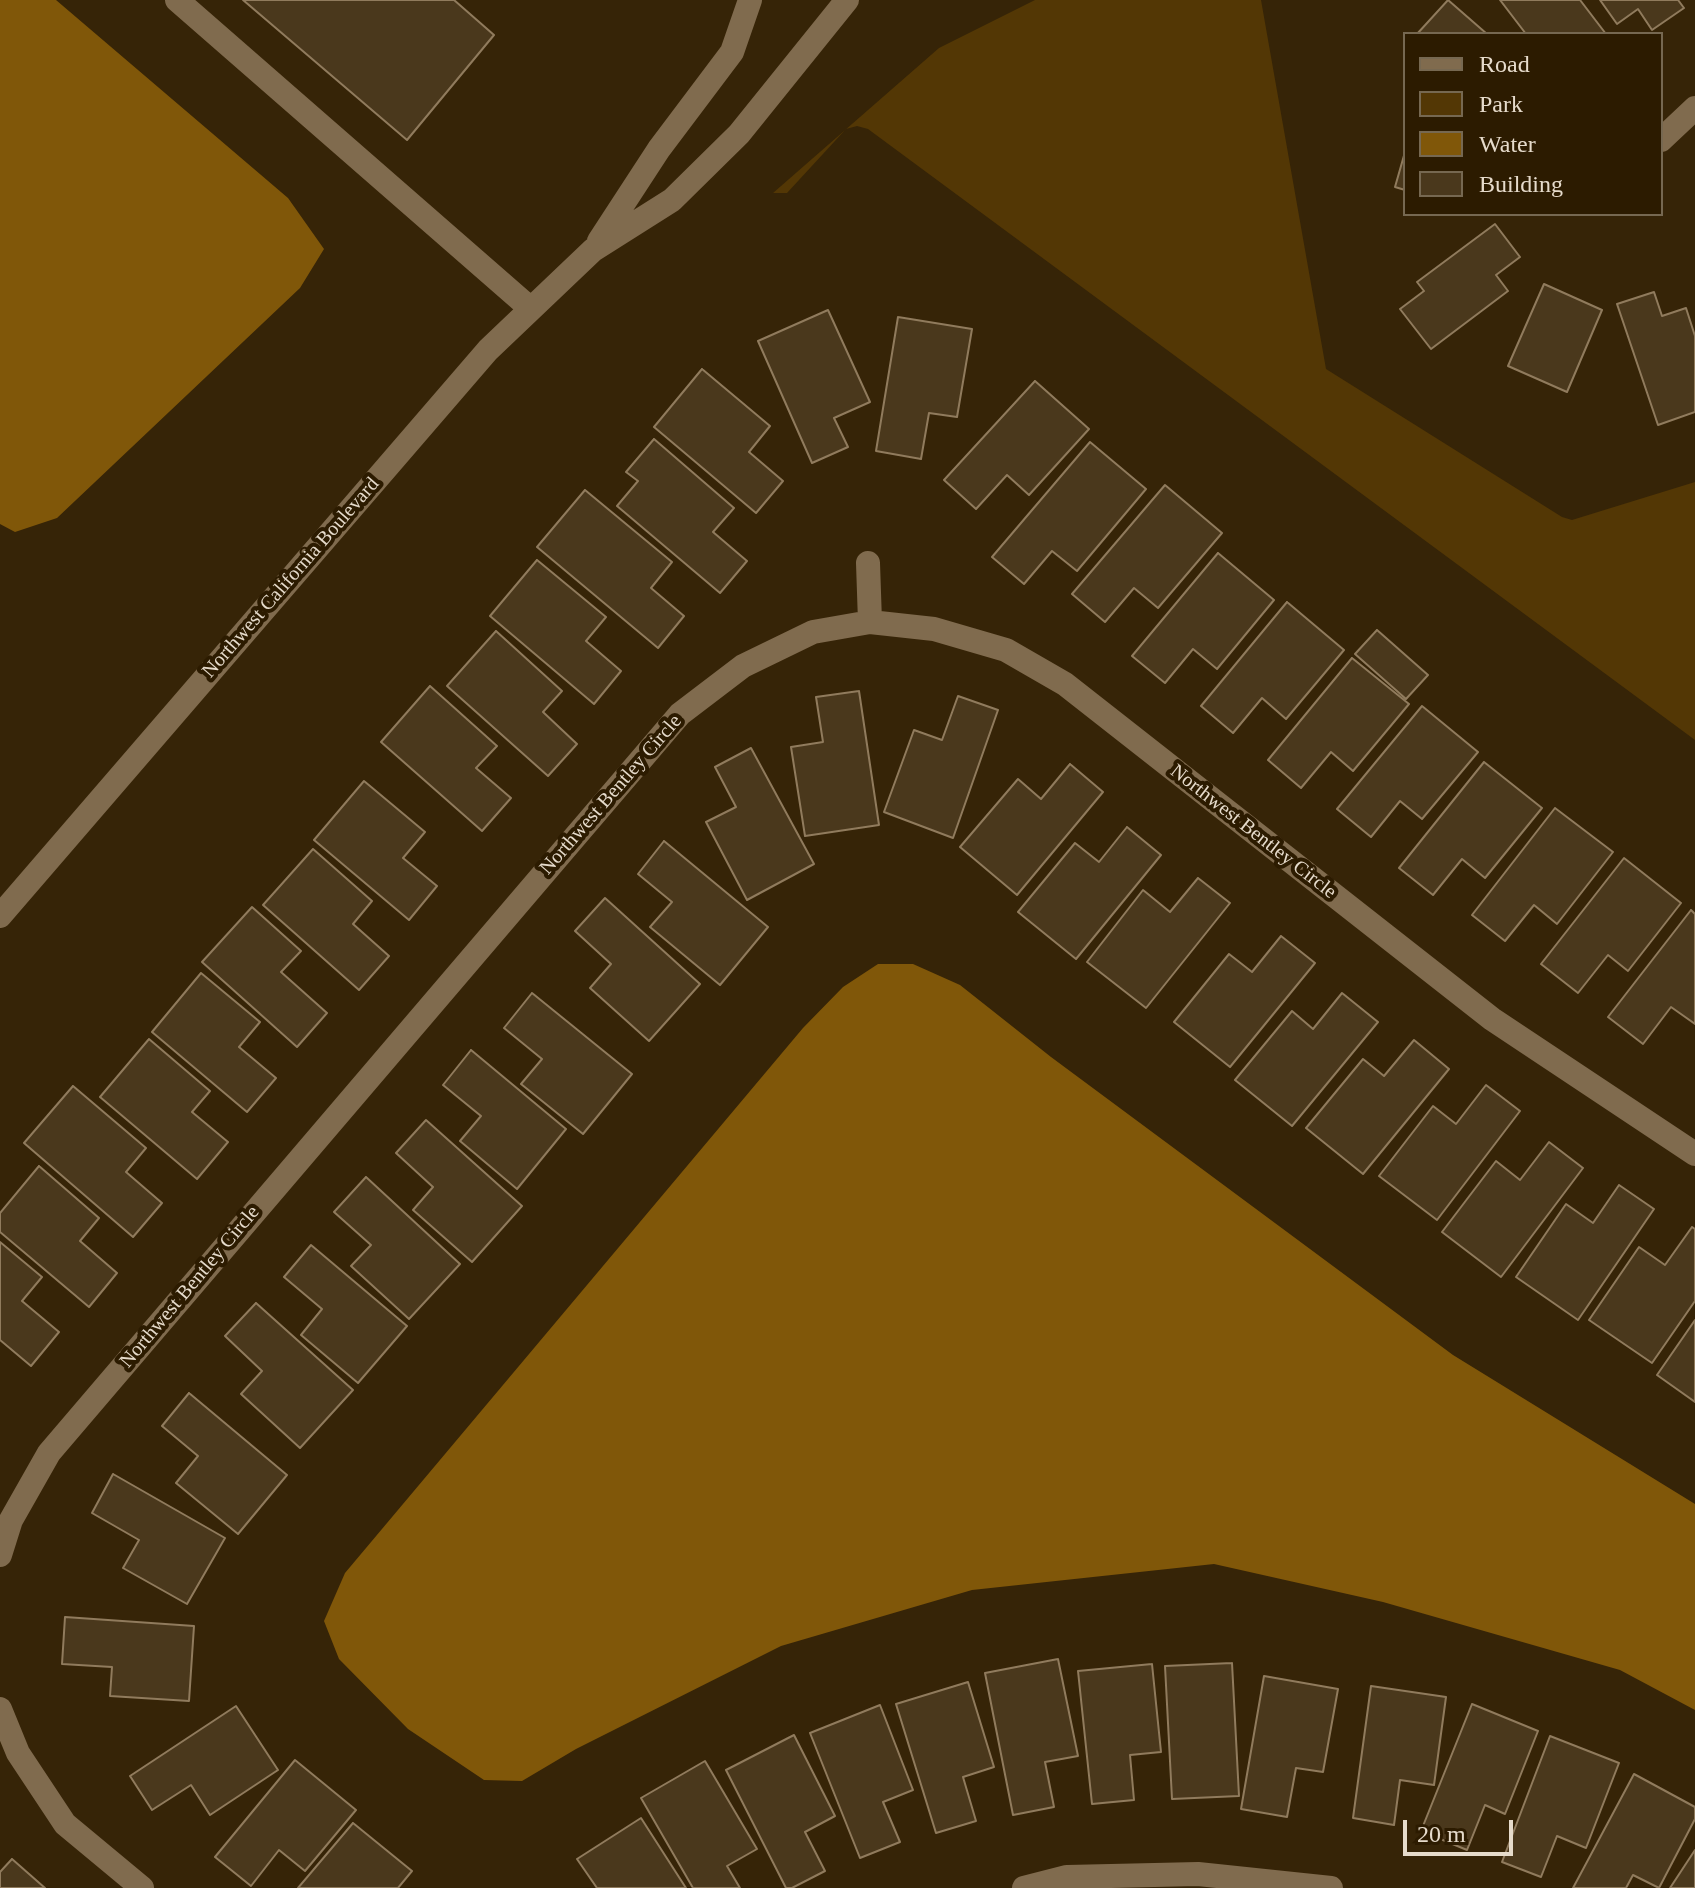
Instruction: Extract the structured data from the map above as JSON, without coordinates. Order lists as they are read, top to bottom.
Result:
{
  "streets": {
    "street": ["Northwest California Boulevard", "Northwest Bentley Circle"]
  },
  "legend": [
    "Road",
    "Park",
    "Water",
    "Building"
  ],
  "scale_bar": "20 m"
}
